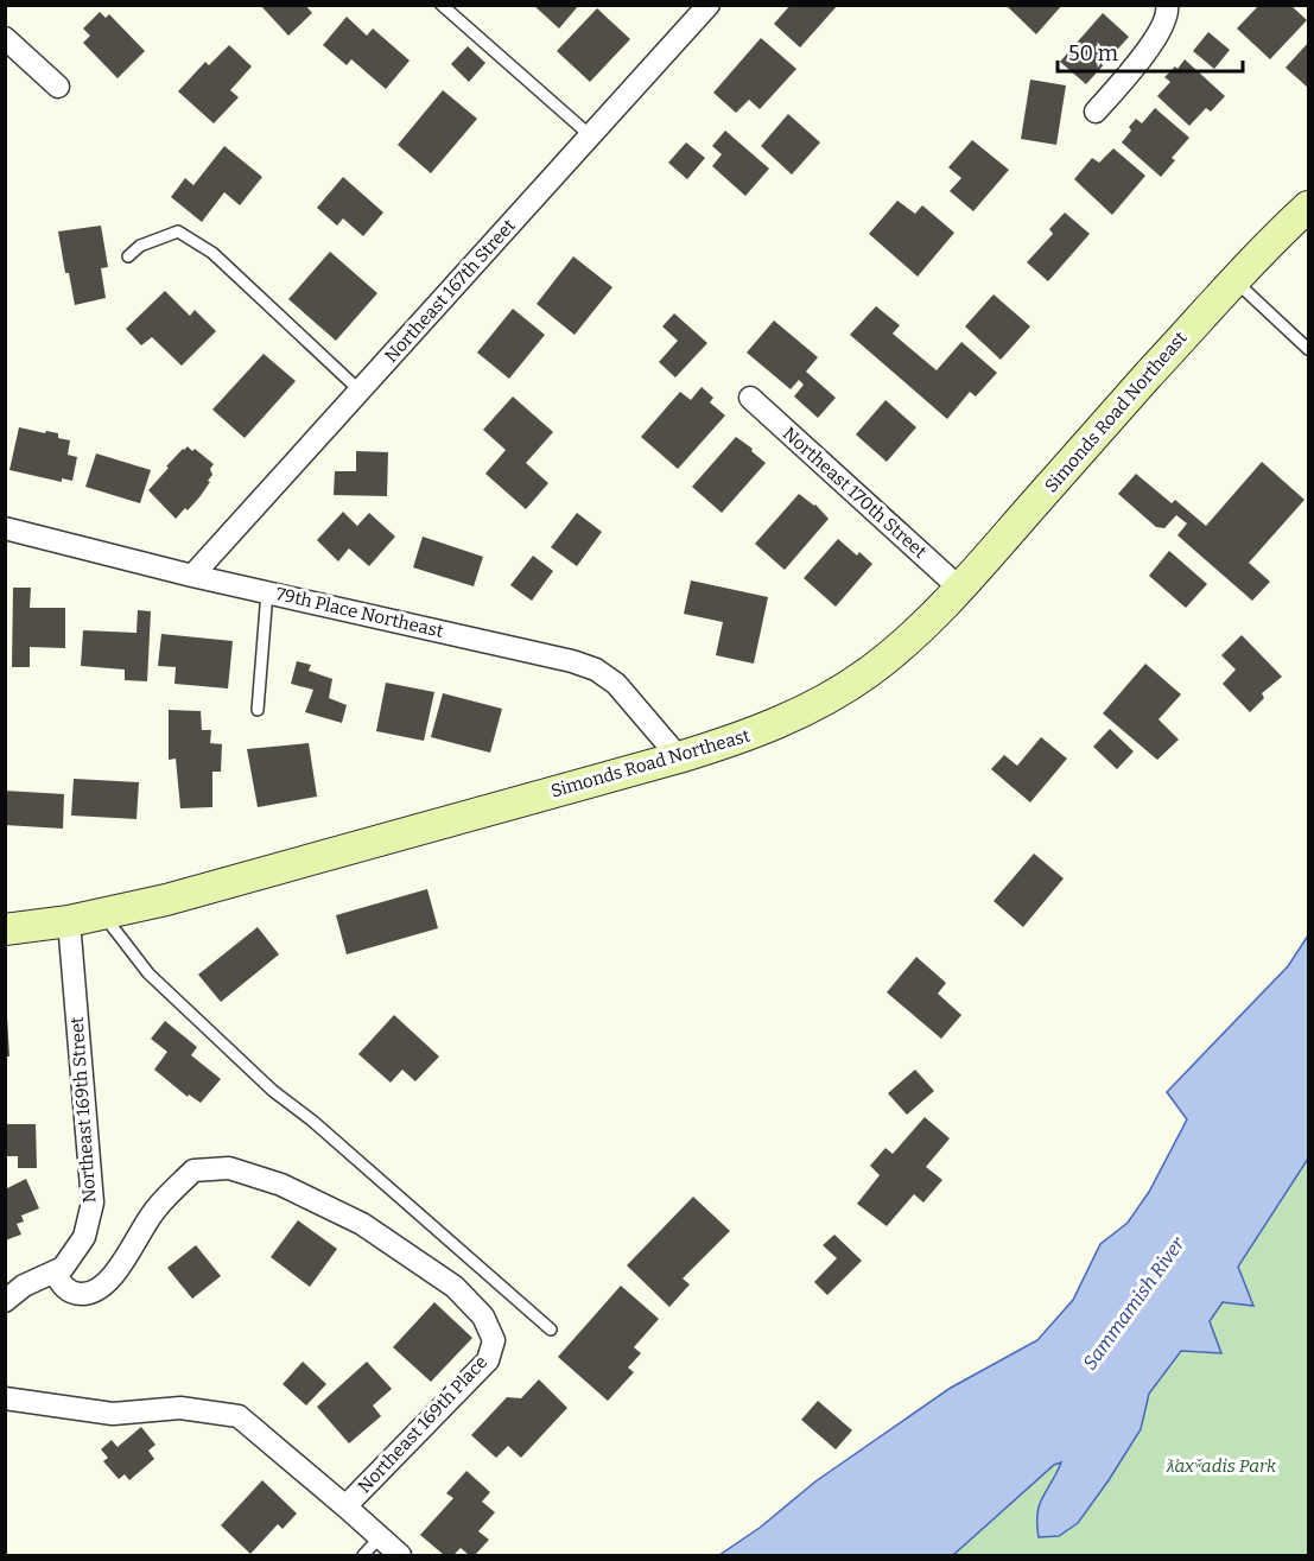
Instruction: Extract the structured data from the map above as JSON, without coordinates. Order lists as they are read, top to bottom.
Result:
{
  "streets": {
    "main road": ["Simonds Road Northeast"],
    "street": [
      "Northeast 167th Street",
      "Northeast 170th Street",
      "79th Place Northeast",
      "Northeast 169th Street",
      "Northeast 169th Place"
    ]
  },
  "crossings": [
    ["Northeast 167th Street", "79th Place Northeast"],
    ["Simonds Road Northeast", "Northeast 170th Street"],
    ["Simonds Road Northeast", "79th Place Northeast"],
    ["Simonds Road Northeast", "Northeast 169th Street"],
    ["Northeast 169th Street", "Northeast 169th Place"]
  ],
  "water": ["Sammamish River"],
  "parks": ["ƛ̕ax̌ʷadis Park"],
  "scale_bar": "50 m"
}
